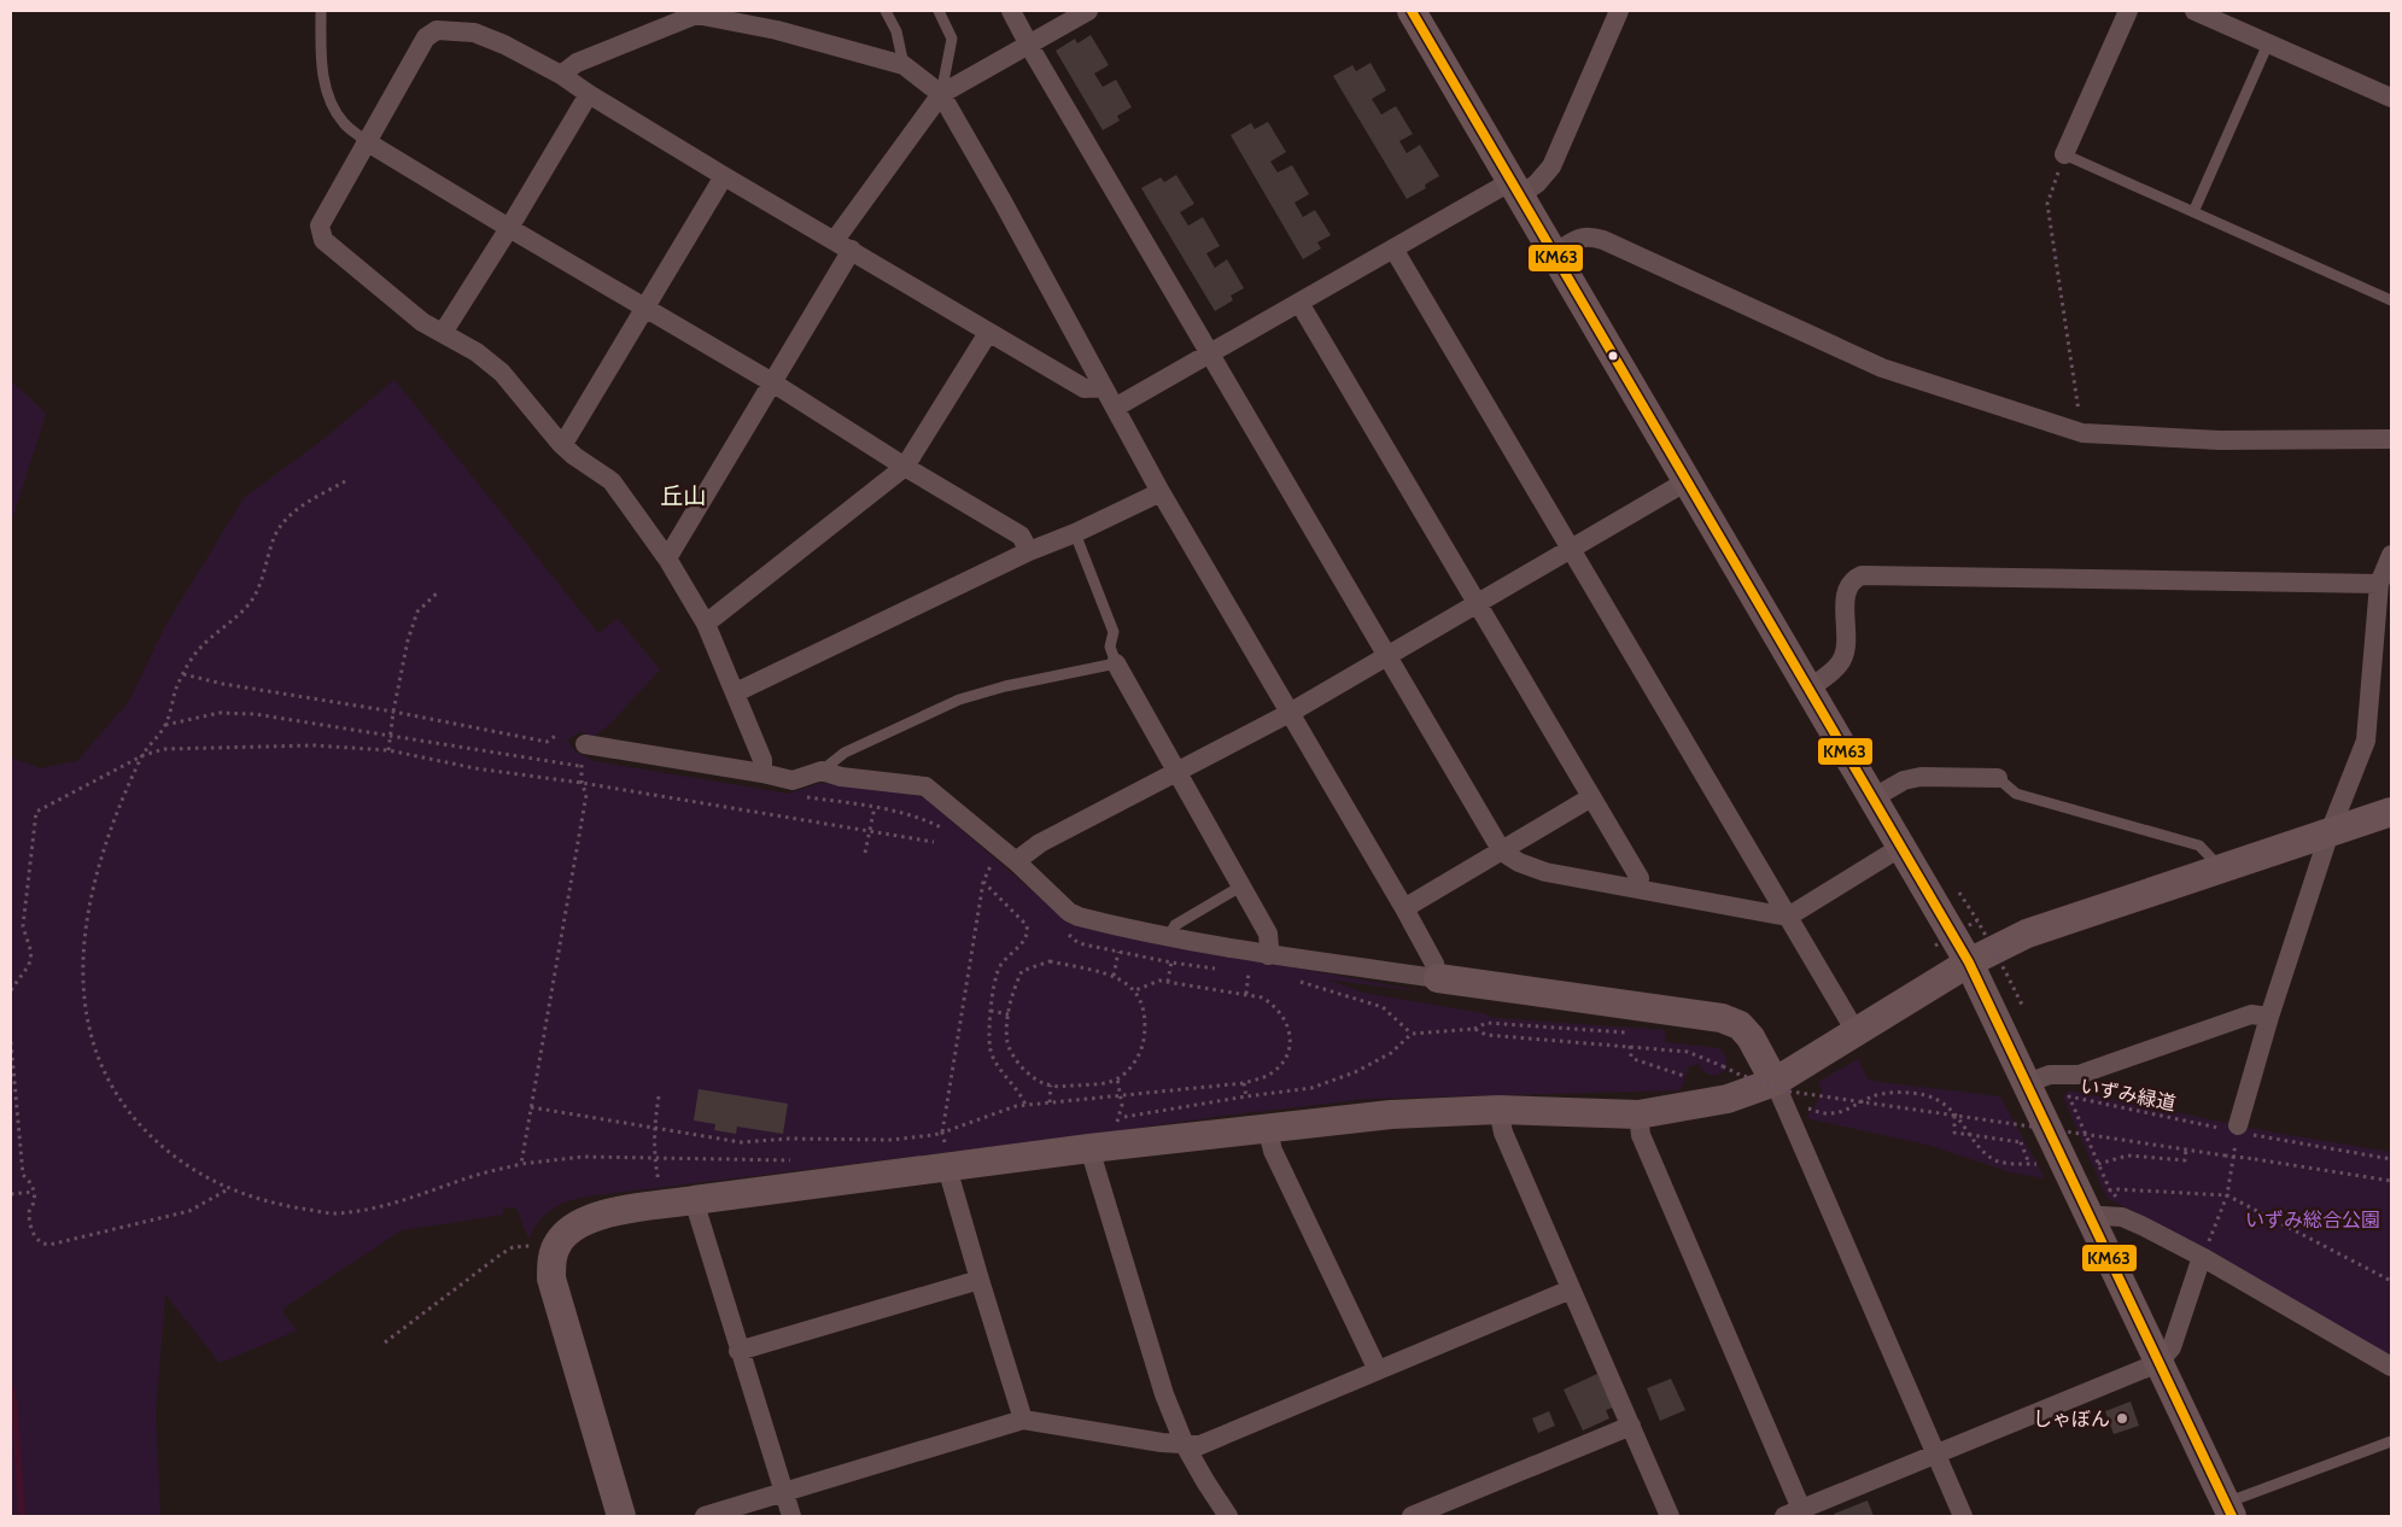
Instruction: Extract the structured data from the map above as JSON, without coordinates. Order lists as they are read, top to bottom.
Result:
{
  "streets": {
    "path": ["いずみ緑道"]
  },
  "districts": ["丘山"],
  "parks": ["いずみ総合公園"],
  "places": ["しゃぼん"],
  "lines": ["transit line KM63"]
}
